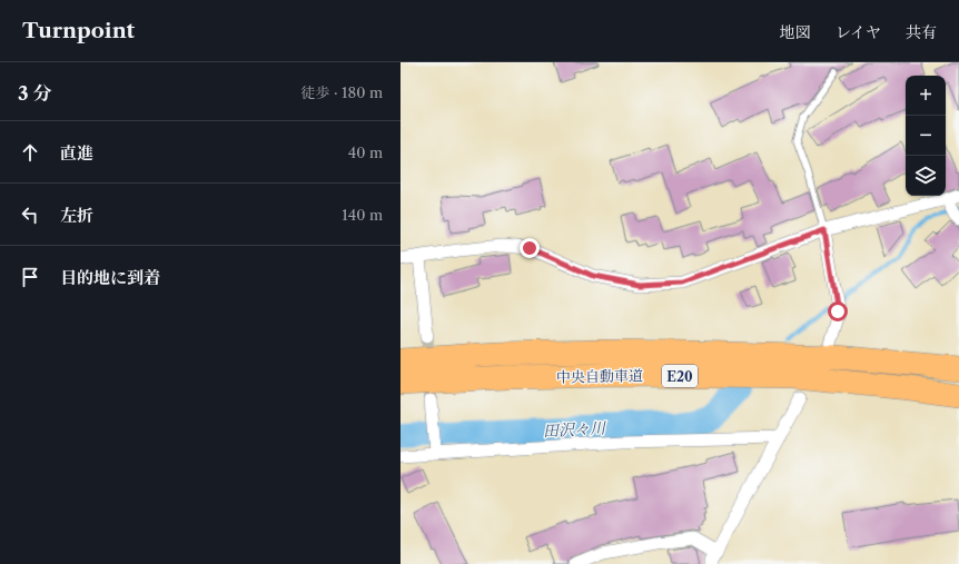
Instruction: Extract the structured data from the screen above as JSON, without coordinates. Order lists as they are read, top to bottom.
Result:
{
  "streets": {
    "highway": ["中央自動車道", "E20"]
  },
  "water": ["田沢々川"],
  "page": {
    "header": "Turnpoint",
    "nav": ["地図", "レイヤ", "共有"],
    "heading": ["3 分", "徒歩 · 180 m"],
    "map_buttons": ["+", "−"],
    "list": [
      ["直進", "40 m"],
      ["左折", "140 m"],
      "目的地に到着"
    ]
  }
}
